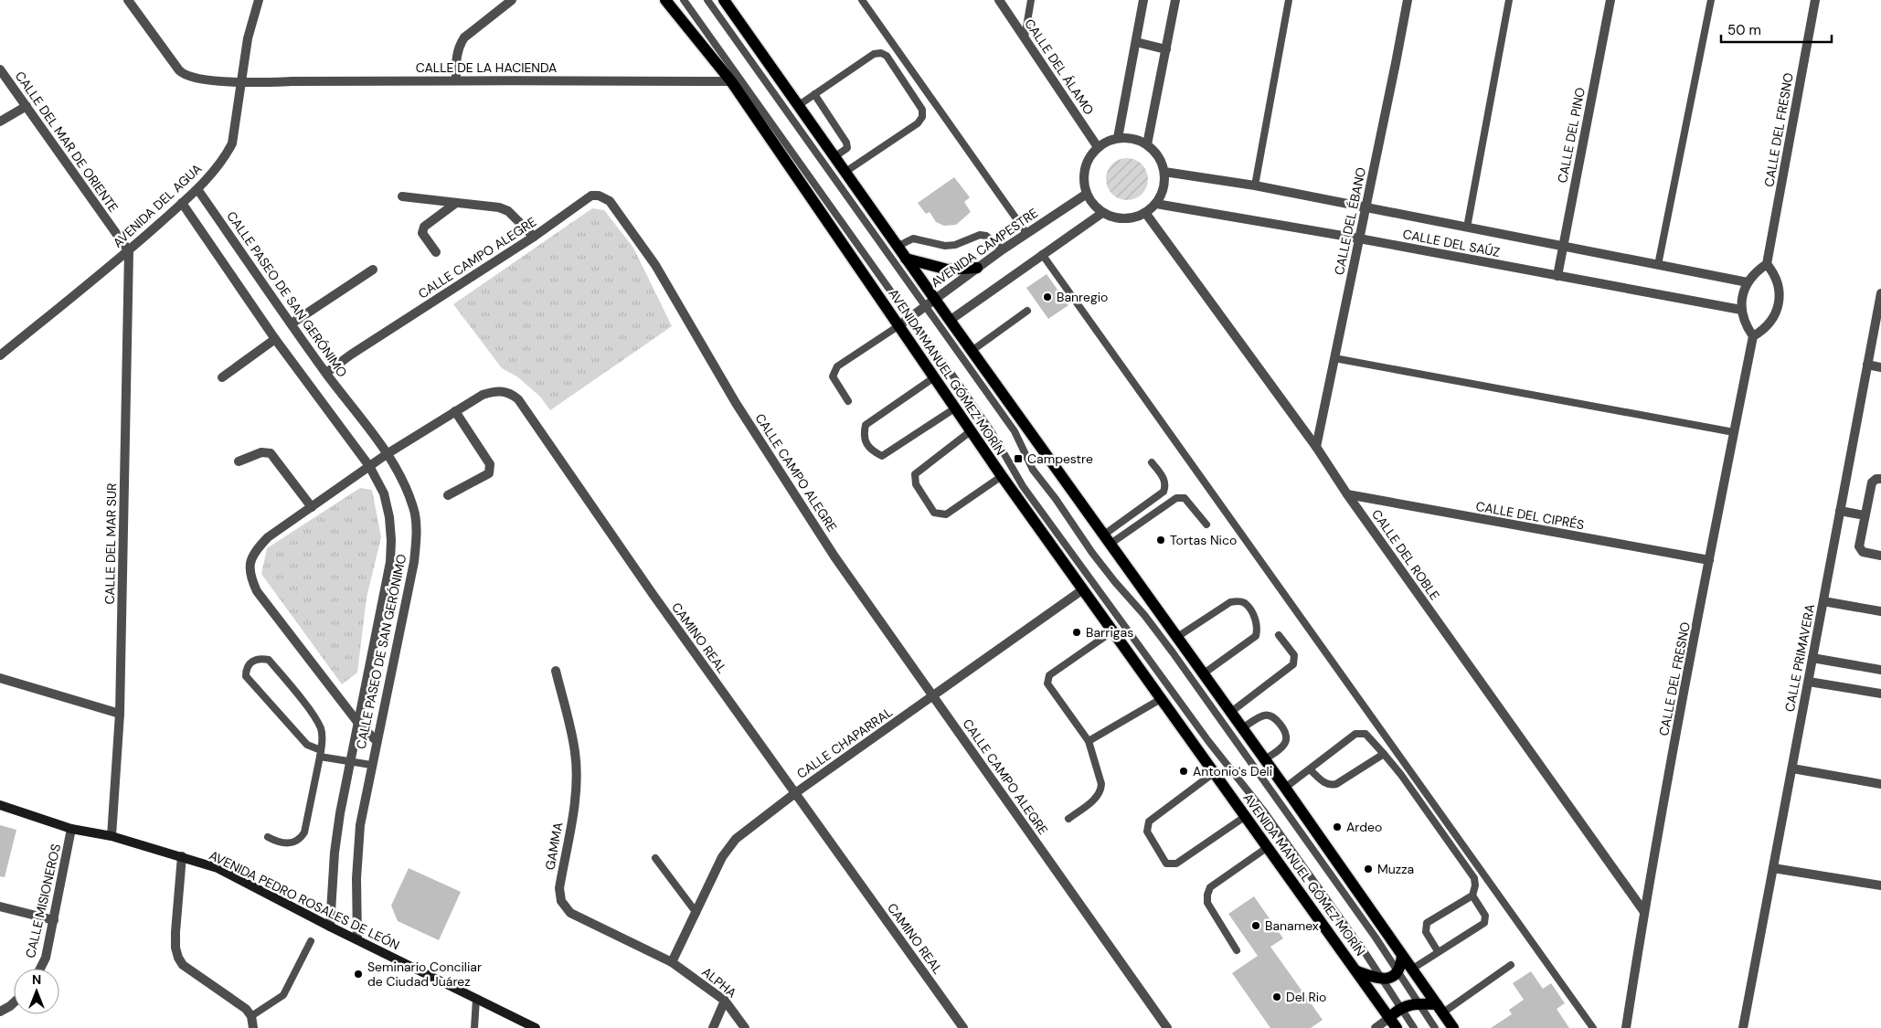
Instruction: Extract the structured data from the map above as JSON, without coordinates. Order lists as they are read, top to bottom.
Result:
{
  "streets": {
    "main road": ["AVENIDA MANUEL GÓMEZ MORÍN", "AVENIDA PEDRO ROSALES DE LEÓN"],
    "street": [
      "CALLE DEL ÁLAMO",
      "CALLE DE LA HACIENDA",
      "CALLE DEL FRESNO",
      "CALLE DEL PINO",
      "CALLE DEL MAR DE ORIENTE",
      "AVENIDA DEL AGUA",
      "CALLE DEL ÉBANO",
      "CALLE DEL SAÚZ",
      "AVENIDA CAMPESTRE",
      "CALLE CAMPO ALEGRE",
      "CALLE PASEO DE SAN GERÓNIMO",
      "CALLE DEL CIPRÉS",
      "CALLE DEL MAR SUR",
      "CALLE DEL ROBLE",
      "CAMINO REAL",
      "CALLE PRIMAVERA",
      "CALLE CHAPARRAL",
      "GAMMA",
      "CALLE MISIONEROS",
      "ALPHA"
    ]
  },
  "crossings": [
    ["CALLE DEL ÁLAMO", "CALLE DEL SAÚZ"],
    ["CALLE DEL ÁLAMO", "AVENIDA CAMPESTRE"],
    ["CALLE DEL ÁLAMO", "CALLE DEL ROBLE"],
    ["CALLE DE LA HACIENDA", "AVENIDA DEL AGUA"],
    ["CALLE DE LA HACIENDA", "AVENIDA MANUEL GÓMEZ MORÍN"],
    ["CALLE DEL FRESNO", "CALLE DEL CIPRÉS"],
    ["CALLE DEL FRESNO", "CALLE DEL ROBLE"],
    ["CALLE DEL PINO", "CALLE DEL SAÚZ"],
    ["CALLE DEL MAR DE ORIENTE", "AVENIDA DEL AGUA"],
    ["CALLE DEL MAR DE ORIENTE", "CALLE DEL MAR SUR"],
    ["AVENIDA DEL AGUA", "CALLE PASEO DE SAN GERÓNIMO"],
    ["AVENIDA DEL AGUA", "CALLE DEL MAR SUR"],
    ["CALLE DEL ÉBANO", "CALLE DEL SAÚZ"],
    ["CALLE DEL ÉBANO", "CALLE DEL ROBLE"],
    ["CALLE DEL SAÚZ", "AVENIDA CAMPESTRE"],
    ["CALLE DEL SAÚZ", "CALLE DEL ROBLE"],
    ["AVENIDA CAMPESTRE", "AVENIDA MANUEL GÓMEZ MORÍN"],
    ["AVENIDA CAMPESTRE", "CALLE DEL ROBLE"],
    ["CALLE CAMPO ALEGRE", "CALLE PASEO DE SAN GERÓNIMO"],
    ["CALLE CAMPO ALEGRE", "CALLE CHAPARRAL"],
    ["CALLE PASEO DE SAN GERÓNIMO", "CAMINO REAL"],
    ["CALLE PASEO DE SAN GERÓNIMO", "AVENIDA PEDRO ROSALES DE LEÓN"],
    ["AVENIDA MANUEL GÓMEZ MORÍN", "CALLE CHAPARRAL"],
    ["CALLE DEL CIPRÉS", "CALLE DEL ROBLE"],
    ["CALLE DEL MAR SUR", "AVENIDA PEDRO ROSALES DE LEÓN"],
    ["CAMINO REAL", "CALLE CHAPARRAL"],
    ["CALLE CHAPARRAL", "GAMMA"],
    ["CALLE CHAPARRAL", "ALPHA"],
    ["GAMMA", "ALPHA"],
    ["AVENIDA PEDRO ROSALES DE LEÓN", "CALLE MISIONEROS"]
  ],
  "places": {
    "other": [
      "Banregio",
      "Tortas Nico",
      "Barrigas",
      "Antonio's Deli",
      "Ardeo",
      "Muzza",
      "Banamex",
      "Seminario Conciliar de Ciudad Juárez",
      "Del Rio"
    ],
    "transit": ["Campestre"]
  },
  "scale_bar": "50 m",
  "north": "top"
}
